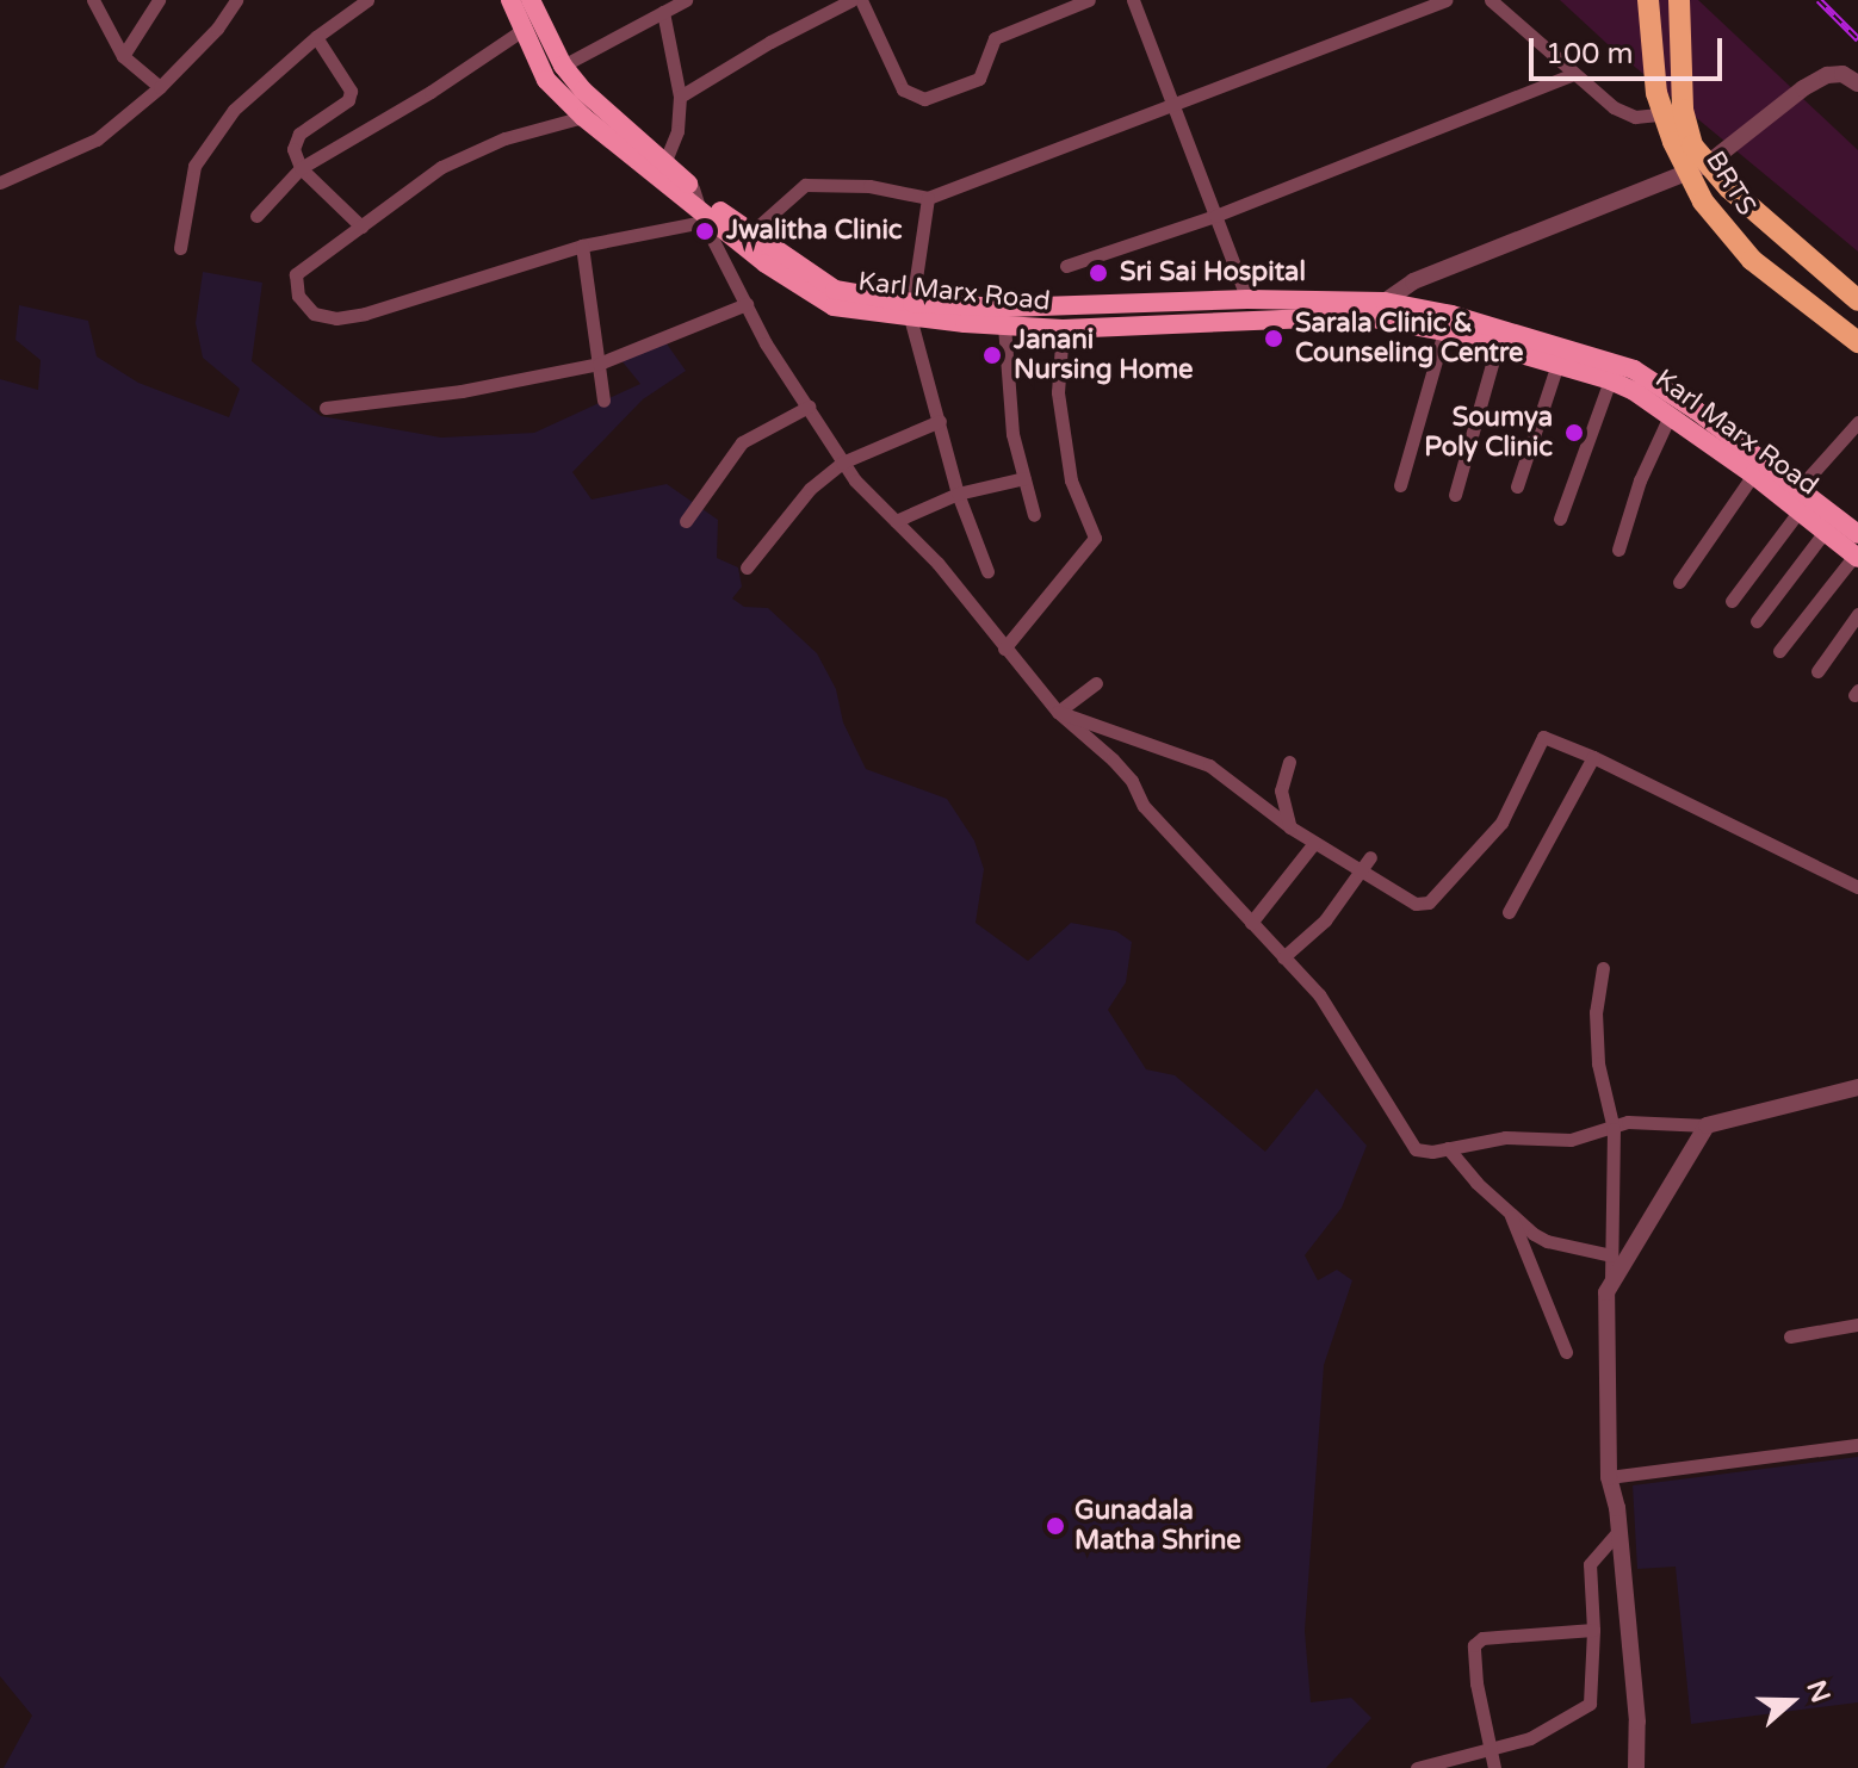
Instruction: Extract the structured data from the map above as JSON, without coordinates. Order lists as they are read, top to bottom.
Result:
{
  "streets": {
    "main road": ["BRTS", "Karl Marx Road"]
  },
  "places": [
    "Jwalitha Clinic",
    "Sri Sai Hospital",
    "Sarala Clinic & Counseling Centre",
    "Janani Nursing Home",
    "Soumya Poly Clinic",
    "Gunadala Matha Shrine"
  ],
  "scale_bar": "100 m",
  "north": "right"
}
